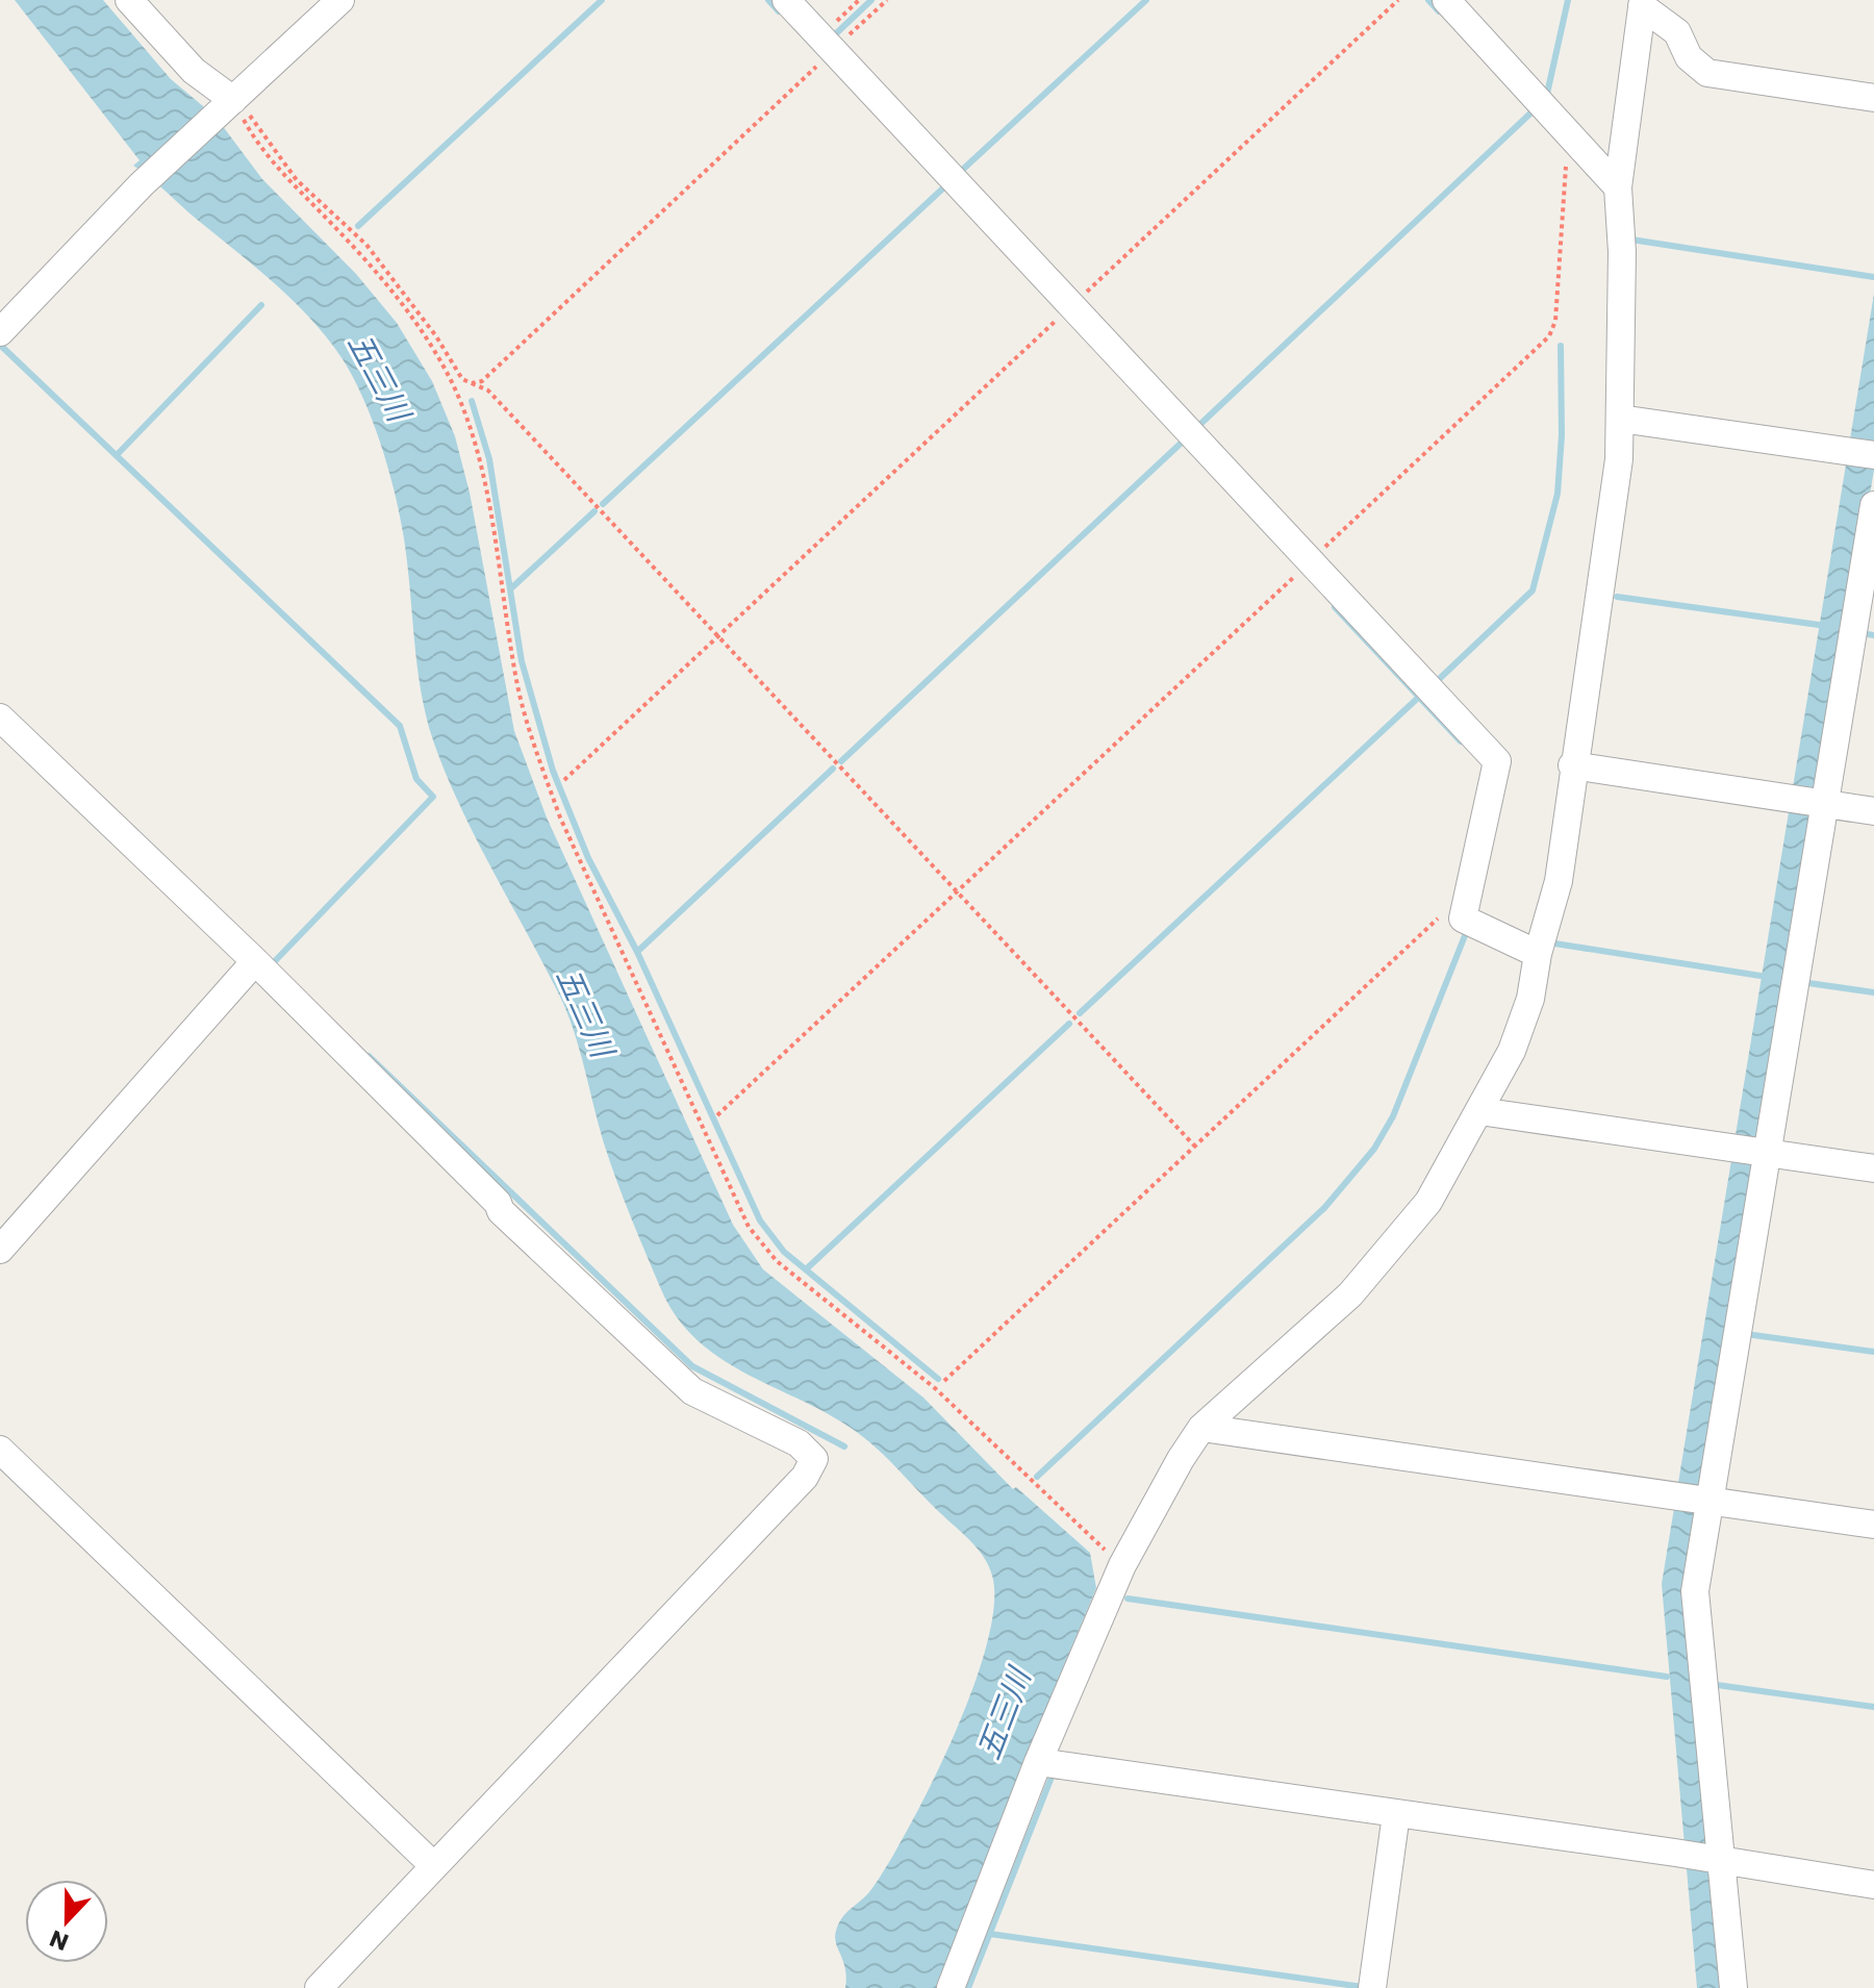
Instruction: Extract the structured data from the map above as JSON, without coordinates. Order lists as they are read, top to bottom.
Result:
{
  "water": ["五三川"],
  "north": "bottom"
}
